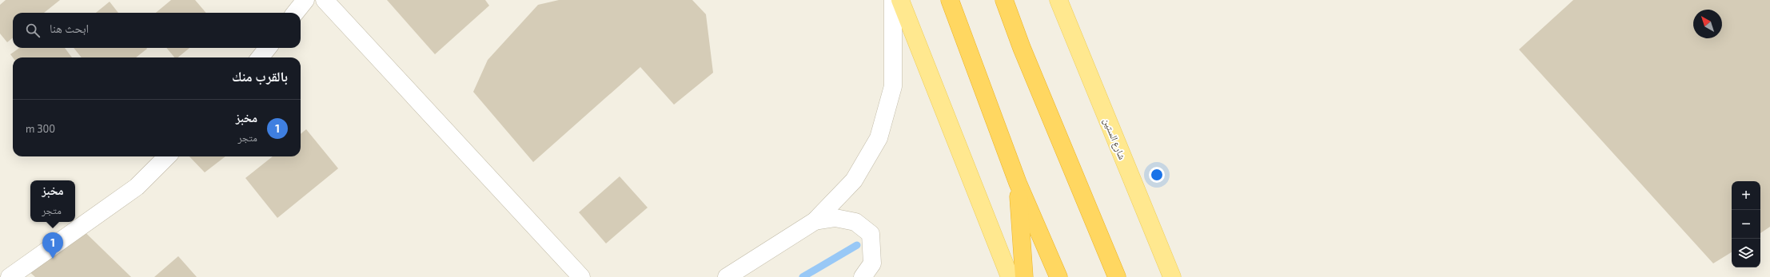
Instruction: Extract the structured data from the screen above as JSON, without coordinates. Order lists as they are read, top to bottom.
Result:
{
  "streets": {
    "main road": ["شارع الستين"]
  },
  "north": "top left",
  "page": {
    "search": "ابحث هنا",
    "heading": "بالقرب منك",
    "list": [
      {
        "mark": "1",
        "name": "مخبز",
        "note": "متجر",
        "value": "300 m"
      }
    ],
    "popup": ["مخبز", "متجر"],
    "map_buttons": ["+", "−"],
    "pins": "1"
  }
}
